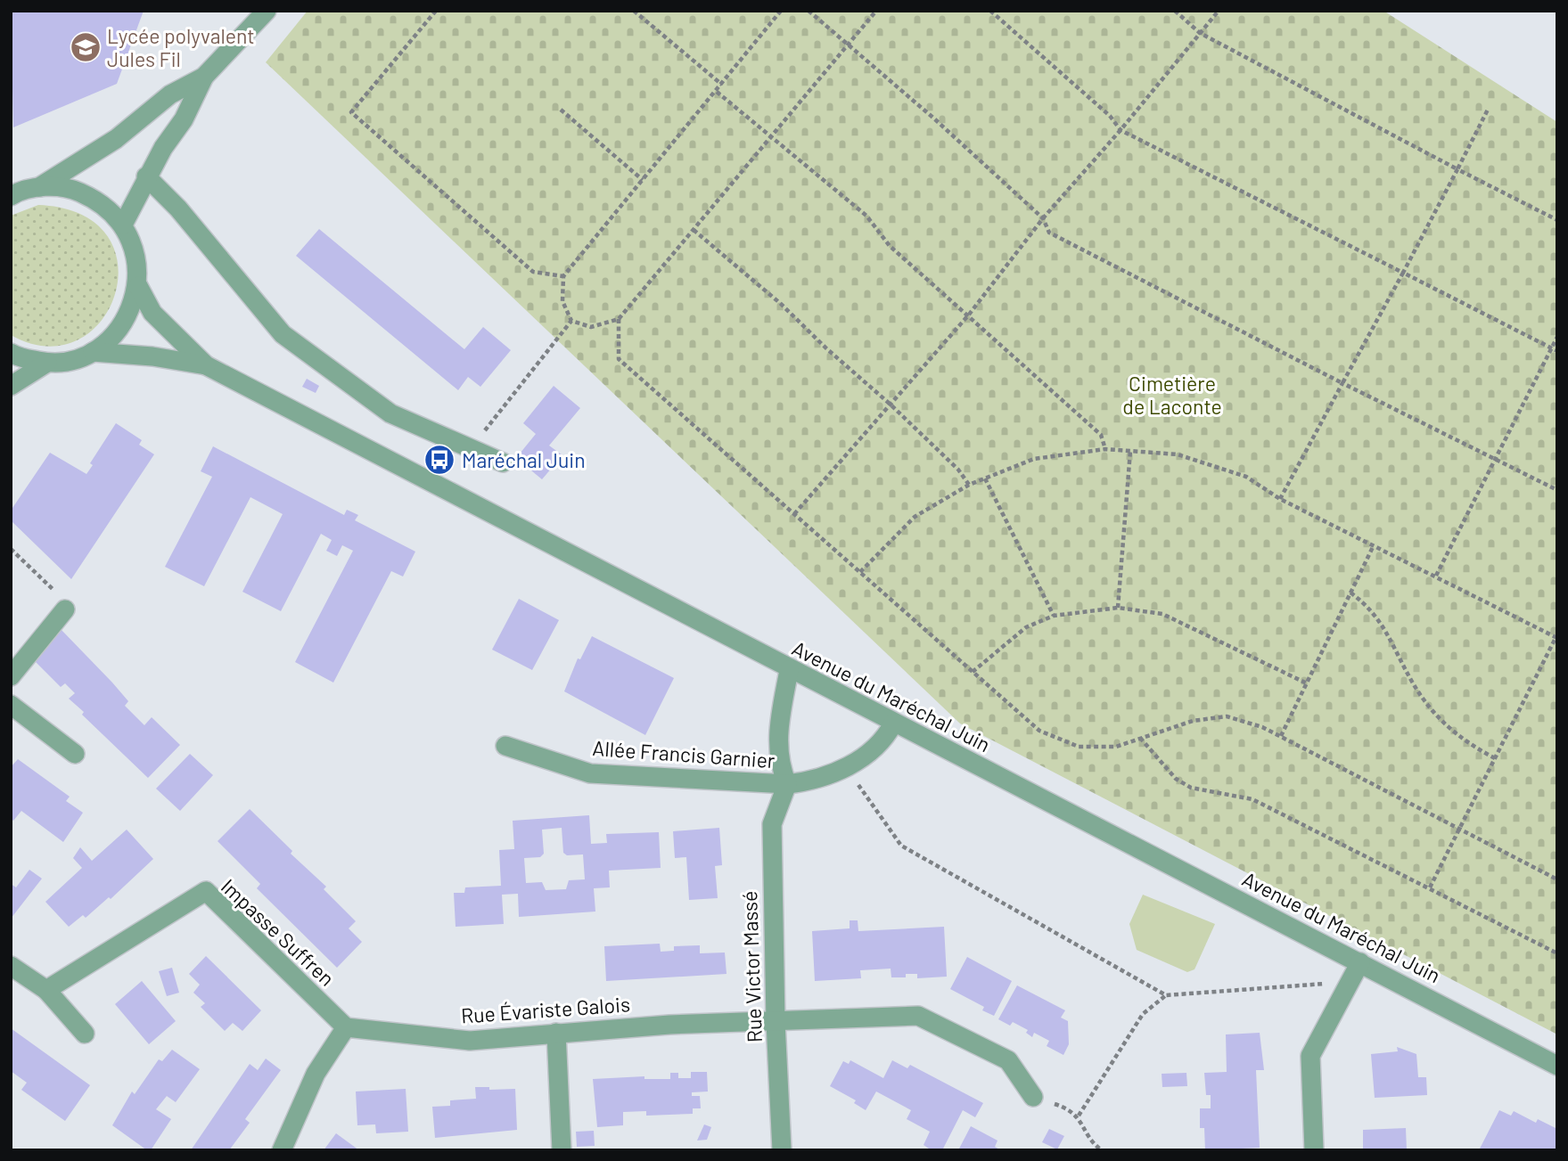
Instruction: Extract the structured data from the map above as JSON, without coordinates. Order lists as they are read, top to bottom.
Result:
{
  "streets": {
    "street": [
      "Avenue du Maréchal Juin",
      "Allée Francis Garnier",
      "Impasse Suffren",
      "Rue Victor Massé",
      "Rue Évariste Galois"
    ]
  },
  "crossings": [
    ["Allée Francis Garnier", "Rue Victor Massé"],
    ["Impasse Suffren", "Rue Évariste Galois"],
    ["Rue Victor Massé", "Rue Évariste Galois"]
  ],
  "parks": ["Cimetière de Laconte"],
  "places": {
    "school or university": ["Lycée polyvalent Jules Fil"],
    "bus stop": ["Maréchal Juin"]
  }
}
